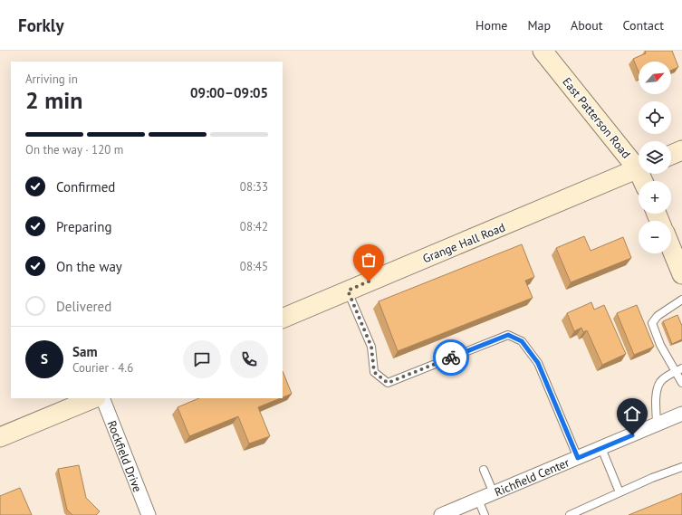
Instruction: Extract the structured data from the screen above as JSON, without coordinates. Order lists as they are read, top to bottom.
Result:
{
  "streets": {
    "street": [
      "East Patterson Road",
      "Grange Hall Road",
      "Rockfield Drive",
      "Richfield Center"
    ]
  },
  "north": "top right",
  "page": {
    "header": "Forkly",
    "nav": [
      "Home",
      "Map",
      "About",
      "Contact"
    ],
    "map_buttons": ["+", "−"],
    "heading": ["2 min", "Arriving in", "09:00–09:05"],
    "panel": ["Sam", "Courier · 4.6"],
    "bar": "On the way · 120 m",
    "list": [
      ["Confirmed", "08:33"],
      ["Preparing", "08:42"],
      ["On the way", "08:45"],
      "Delivered"
    ],
    "round": "S"
  }
}
